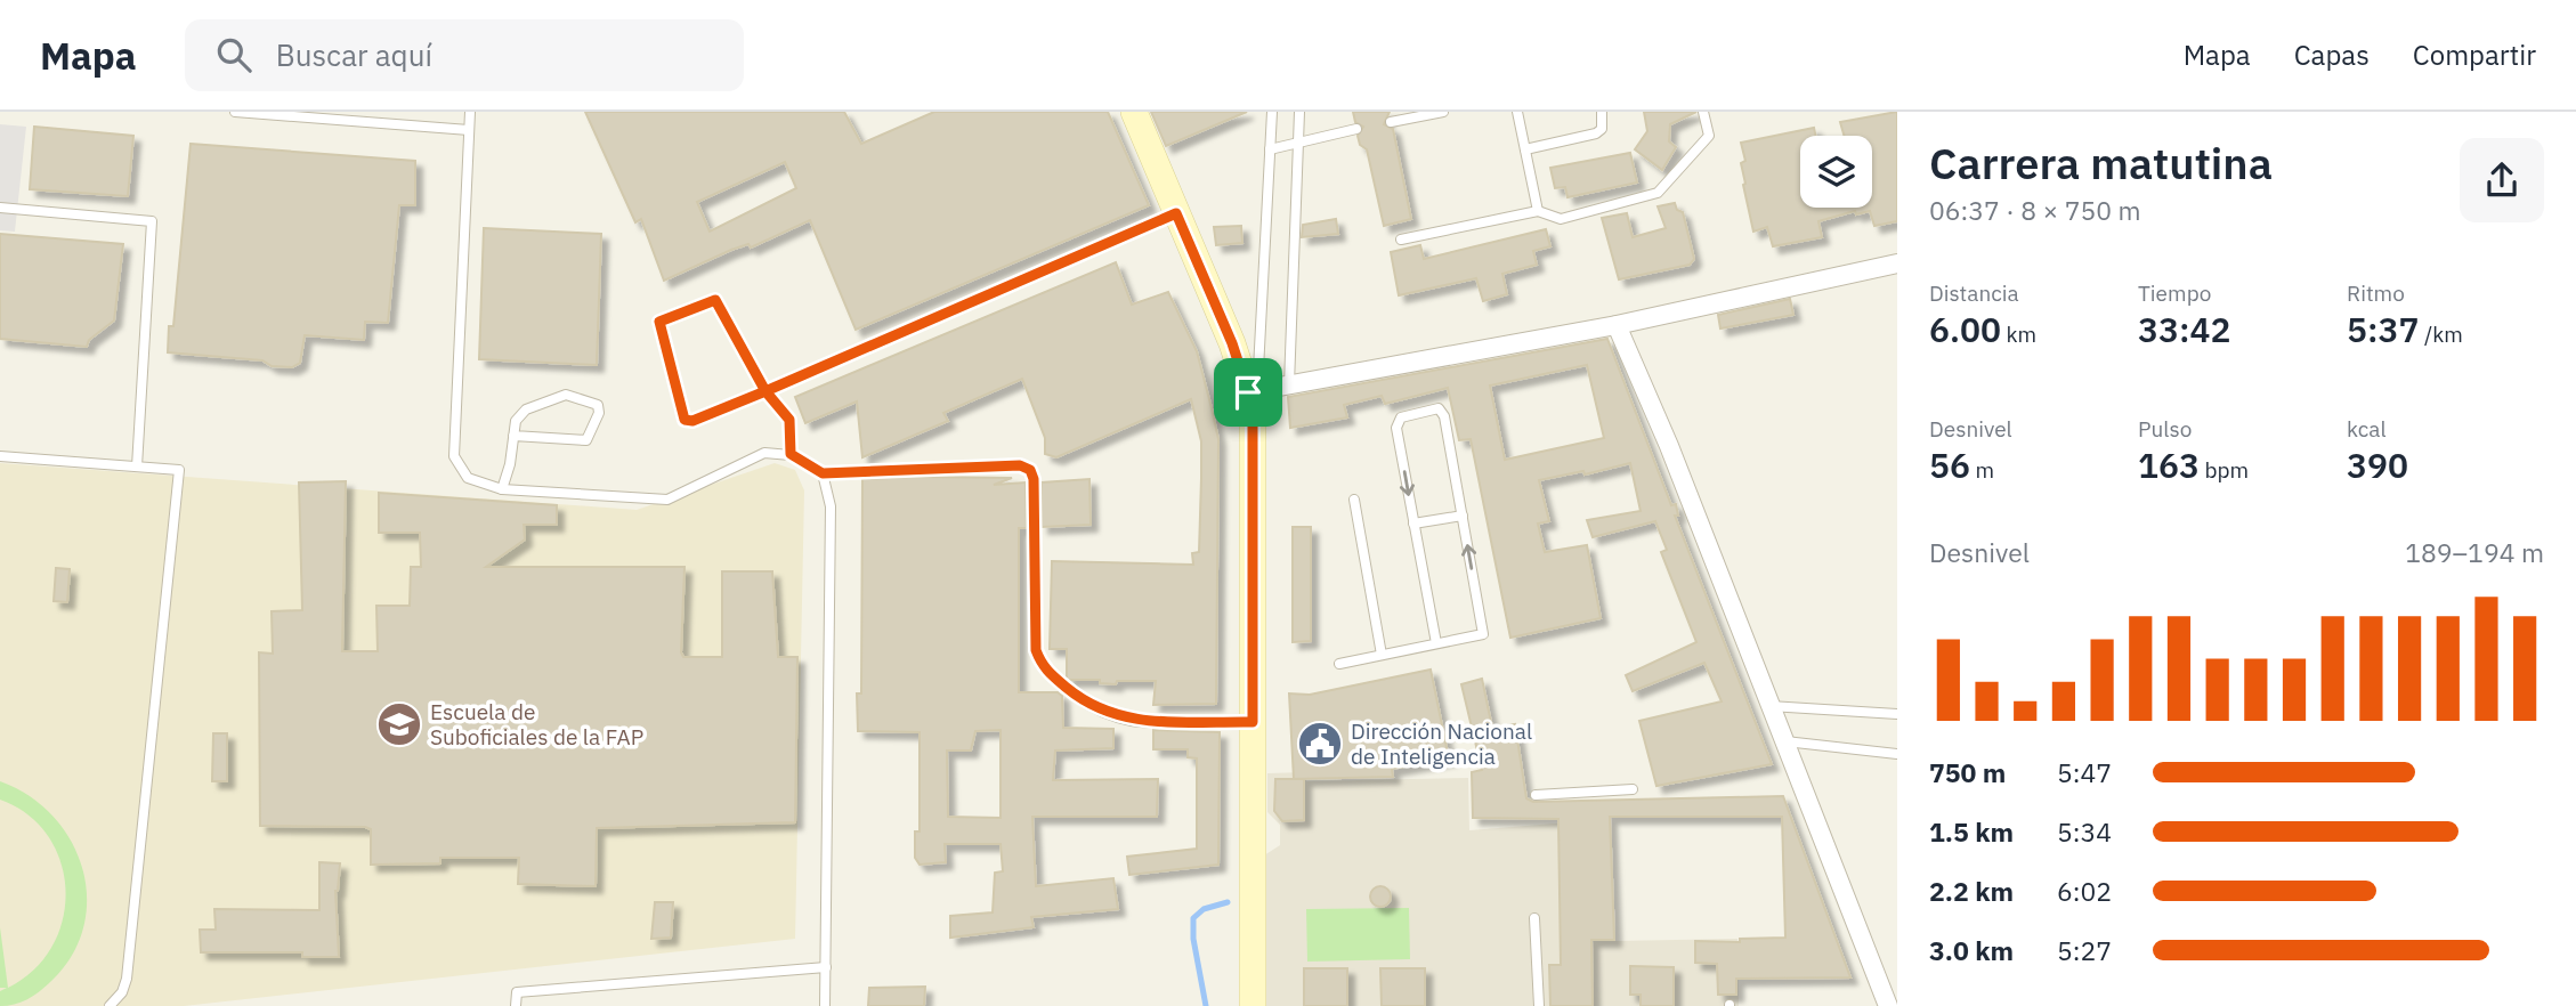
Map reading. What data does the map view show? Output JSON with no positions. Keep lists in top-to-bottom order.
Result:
{
  "places": {
    "school or university": ["Escuela de Suboficiales de la FAP"],
    "public building": ["Dirección Nacional de Inteligencia"]
  },
  "page": {
    "header": "Mapa",
    "search": "Buscar aquí",
    "nav": ["Mapa", "Capas", "Compartir"],
    "heading": ["Carrera matutina", "06:37 · 8 × 750 m"],
    "stats": [
      ["Distancia", "6.00 km"],
      ["Tiempo", "33:42"],
      ["Ritmo", "5:37 /km"],
      ["Desnivel", "56 m"],
      ["Pulso", "163 bpm"],
      ["kcal", "390"]
    ],
    "chart": ["Desnivel", "189–194 m"],
    "list": [
      {
        "name": "750 m",
        "note": "5:47"
      },
      {
        "name": "1.5 km",
        "note": "5:34"
      },
      {
        "name": "2.2 km",
        "note": "6:02"
      },
      {
        "name": "3.0 km",
        "note": "5:27"
      }
    ]
  }
}
